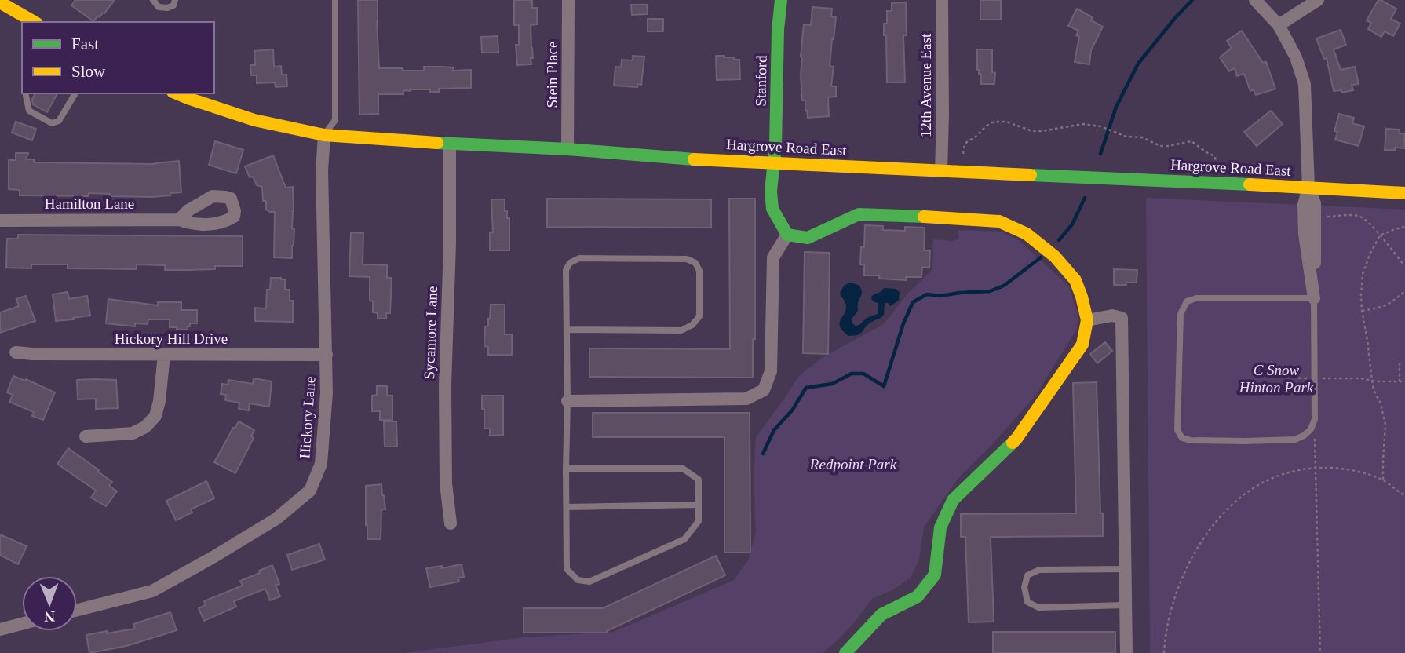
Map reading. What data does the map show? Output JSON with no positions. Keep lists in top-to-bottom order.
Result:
{
  "streets": {
    "main road": ["Stanford", "Hargrove Road East"],
    "street": [
      "Stein Place",
      "12th Avenue East",
      "Hamilton Lane",
      "Sycamore Lane",
      "Hickory Hill Drive",
      "Hickory Lane"
    ]
  },
  "crossings": [
    ["Stein Place", "Hargrove Road East"],
    ["Stanford", "Hargrove Road East"],
    ["12th Avenue East", "Hargrove Road East"],
    ["Hargrove Road East", "Sycamore Lane"],
    ["Hargrove Road East", "Hickory Lane"],
    ["Hickory Hill Drive", "Hickory Lane"]
  ],
  "parks": ["C Snow Hinton Park", "Redpoint Park"],
  "legend": ["Fast", "Slow"],
  "north": "bottom"
}
